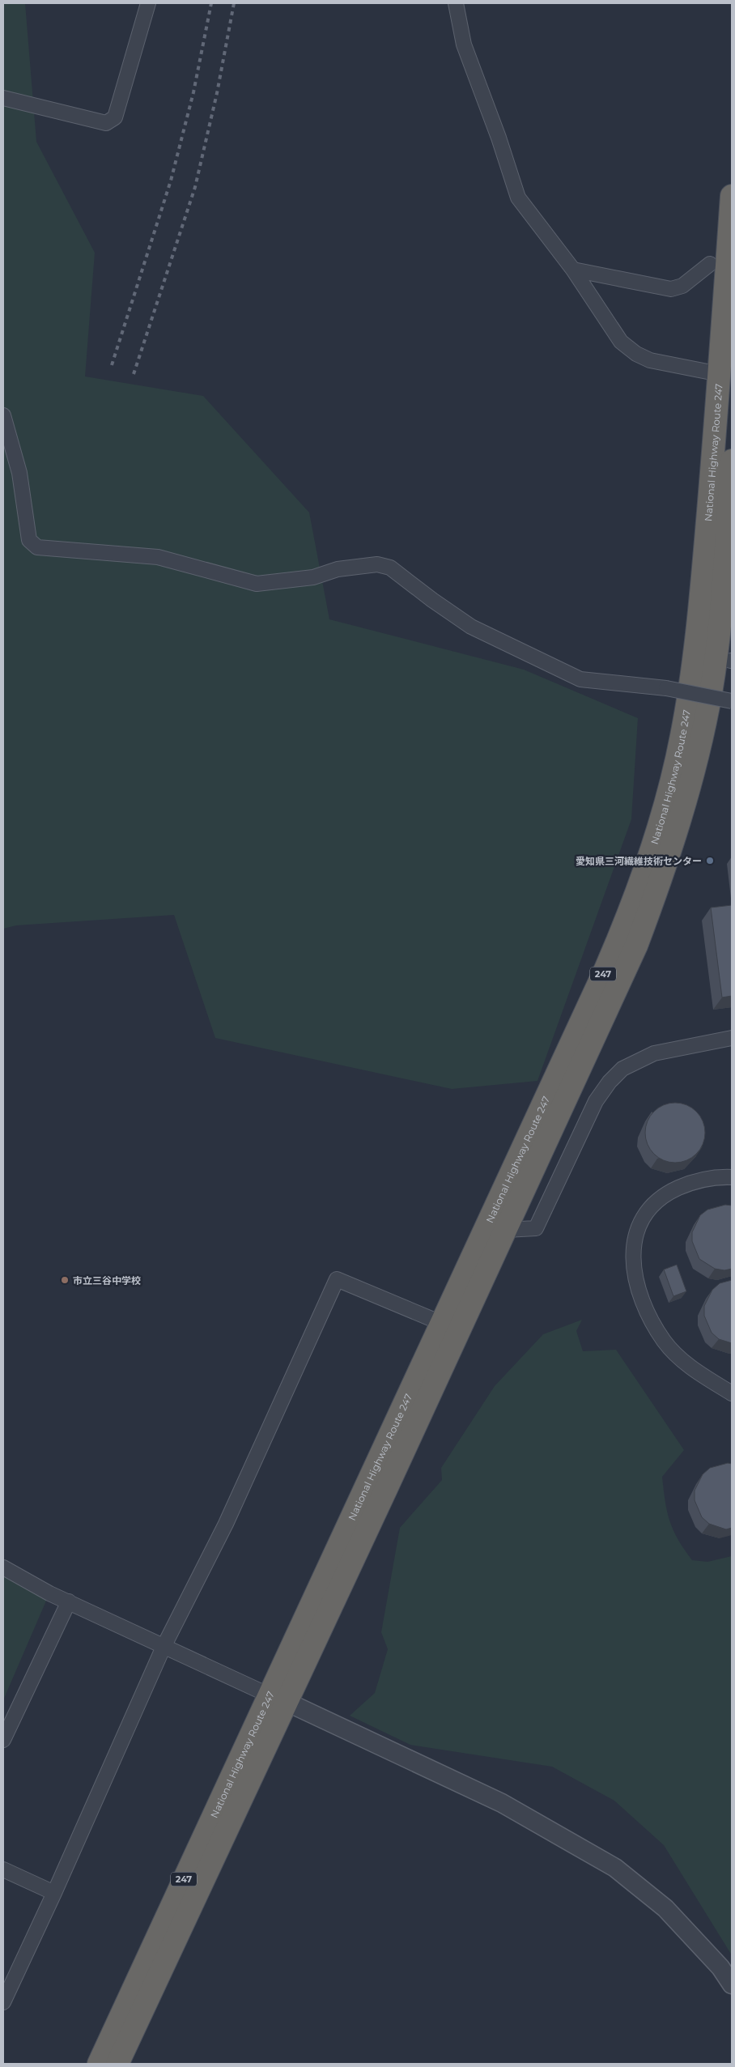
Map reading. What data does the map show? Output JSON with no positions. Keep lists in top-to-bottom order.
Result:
{
  "streets": {
    "highway": ["National Highway Route 247", "247"]
  },
  "places": ["愛知県三河繊維技術センター", "市立三谷中学校"]
}
